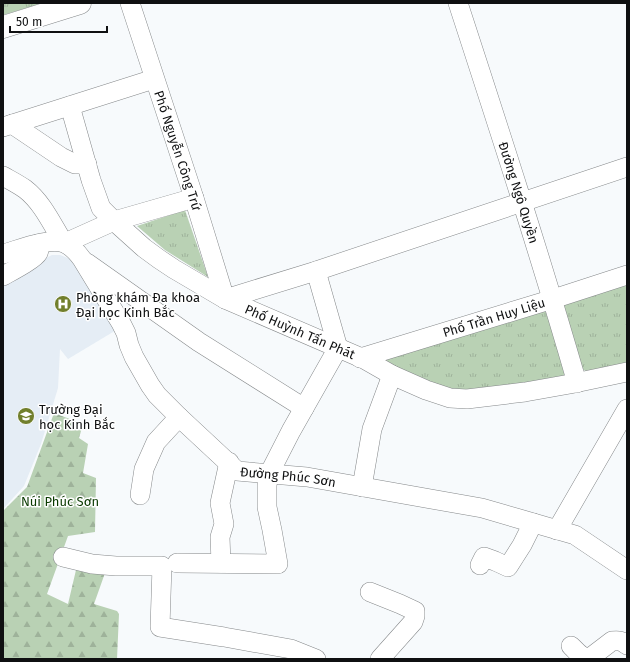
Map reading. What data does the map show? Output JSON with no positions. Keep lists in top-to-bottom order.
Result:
{
  "streets": {
    "street": [
      "Phố Nguyễn Công Trứ",
      "Đường Ngô Quyền",
      "Phố Trần Huy Liệu",
      "Phố Huỳnh Tấn Phát",
      "Đường Phúc Sơn"
    ]
  },
  "crossings": [
    ["Phố Nguyễn Công Trứ", "Phố Huỳnh Tấn Phát"],
    ["Đường Ngô Quyền", "Phố Trần Huy Liệu"],
    ["Đường Ngô Quyền", "Phố Huỳnh Tấn Phát"],
    ["Phố Trần Huy Liệu", "Phố Huỳnh Tấn Phát"]
  ],
  "parks": ["Núi Phúc Sơn"],
  "places": {
    "hospital": ["Phòng khám Đa khoa Đại học Kinh Bắc"],
    "school or university": ["Trường Đại học Kinh Bắc"]
  },
  "scale_bar": "50 m"
}
